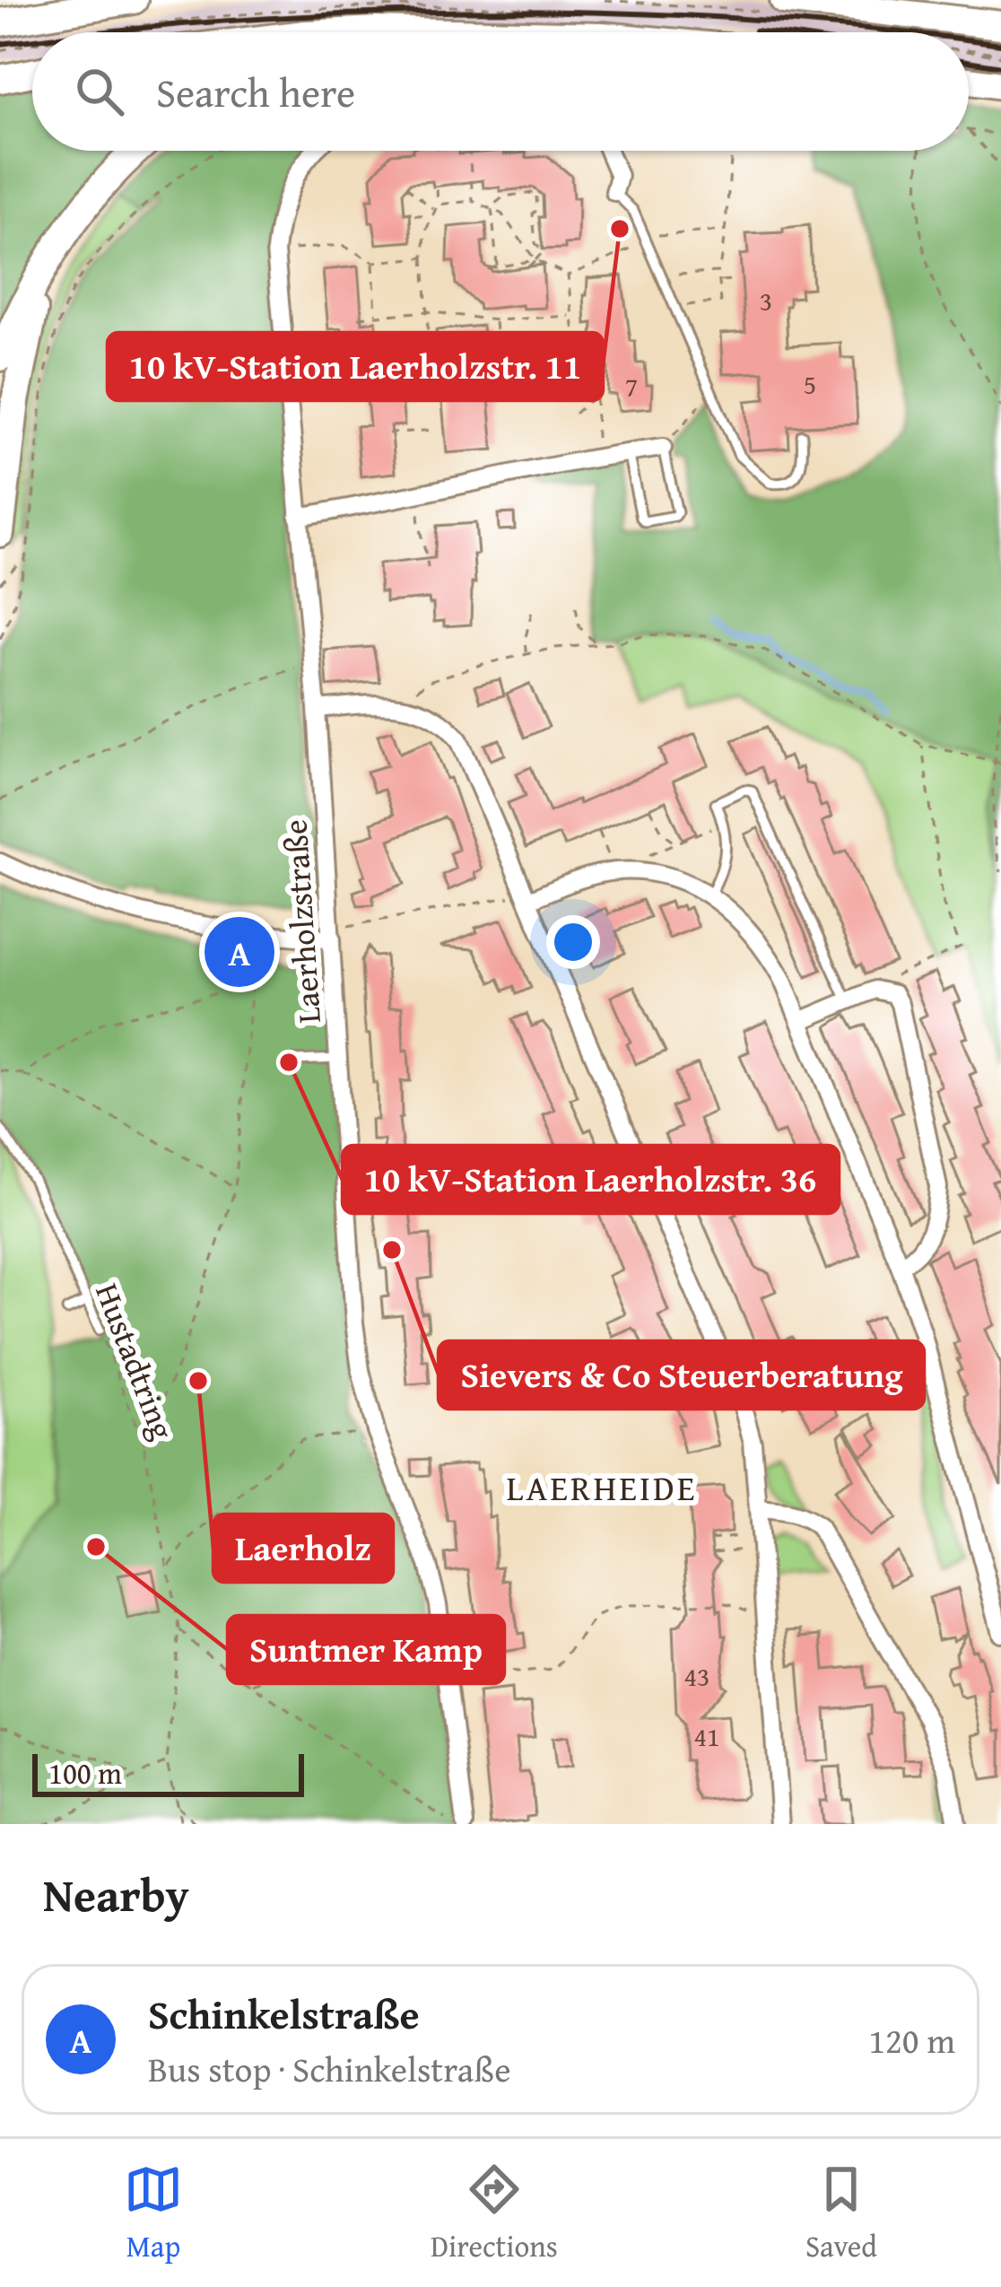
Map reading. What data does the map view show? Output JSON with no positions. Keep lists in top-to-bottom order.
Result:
{
  "streets": {
    "street": ["Laerholzstraße"],
    "lane": ["Hustadtring"]
  },
  "districts": ["LAERHEIDE"],
  "places": [
    "10 kV-Station Laerholzstr. 11",
    "10 kV-Station Laerholzstr. 36",
    "Sievers & Co Steuerberatung",
    "Laerholz",
    "Suntmer Kamp"
  ],
  "house_numbers": [
    "3",
    "5",
    "7",
    "43",
    "41"
  ],
  "scale_bar": "100 m",
  "page": {
    "search": "Search here",
    "pins": "A",
    "scale": "100 m",
    "heading": "Nearby",
    "list": [
      {
        "mark": "A",
        "name": "Schinkelstraße",
        "note": "Bus stop · Schinkelstraße",
        "value": "120 m"
      }
    ],
    "nav": ["Map", "Directions", "Saved"]
  }
}
